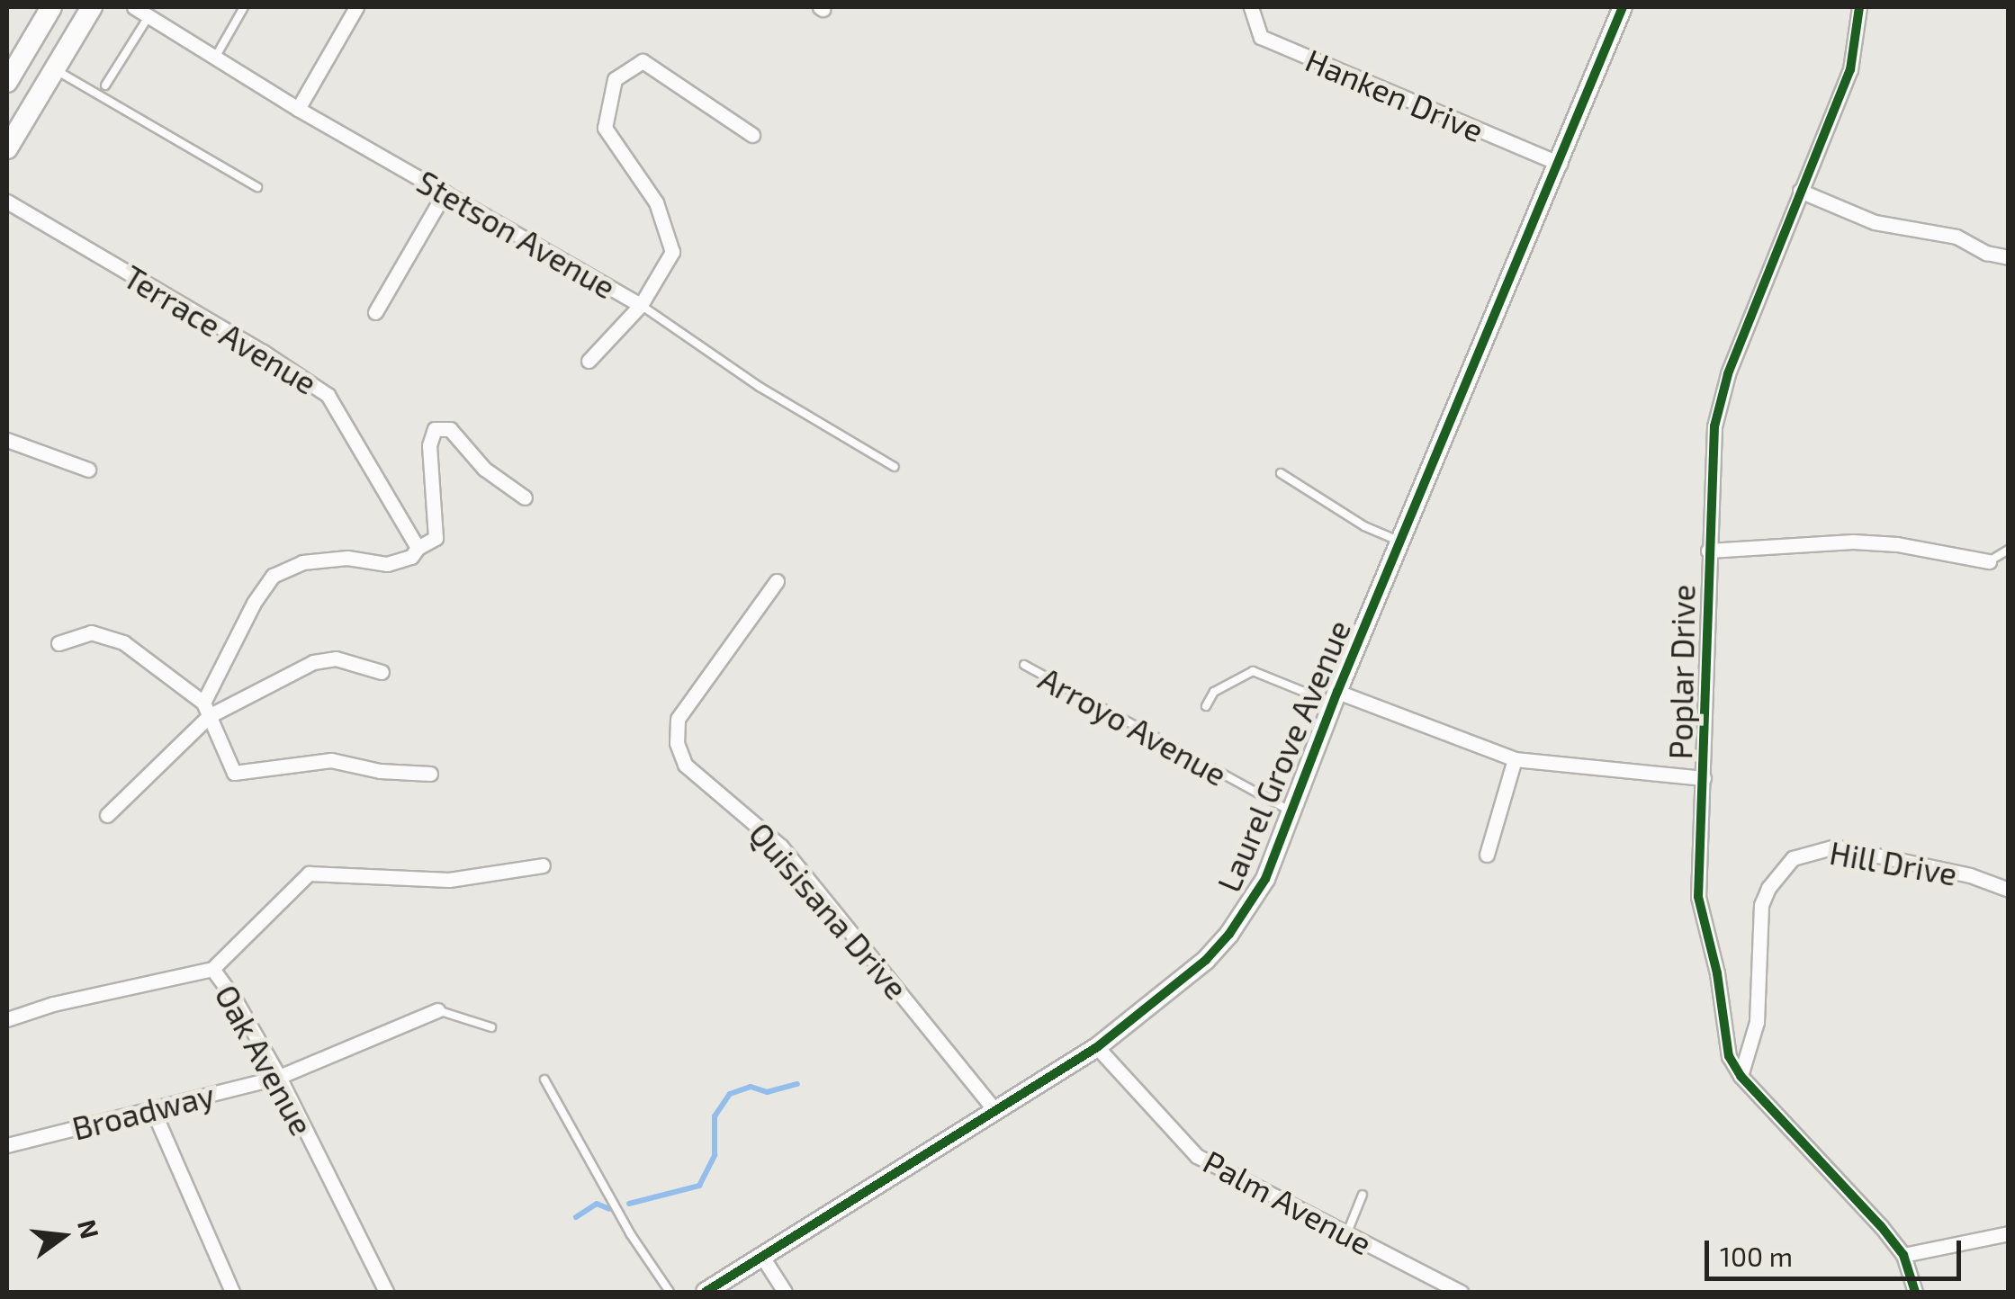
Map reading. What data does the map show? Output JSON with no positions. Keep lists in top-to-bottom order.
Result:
{
  "streets": {
    "street": [
      "Hanken Drive",
      "Stetson Avenue",
      "Terrace Avenue",
      "Poplar Drive",
      "Laurel Grove Avenue",
      "Hill Drive",
      "Quisisana Drive",
      "Oak Avenue",
      "Broadway",
      "Palm Avenue"
    ],
    "lane": ["Arroyo Avenue"]
  },
  "crossings": [
    ["Hanken Drive", "Laurel Grove Avenue"],
    ["Poplar Drive", "Hill Drive"],
    ["Arroyo Avenue", "Laurel Grove Avenue"],
    ["Laurel Grove Avenue", "Quisisana Drive"],
    ["Laurel Grove Avenue", "Palm Avenue"],
    ["Oak Avenue", "Broadway"]
  ],
  "scale_bar": "100 m",
  "north": "right"
}
